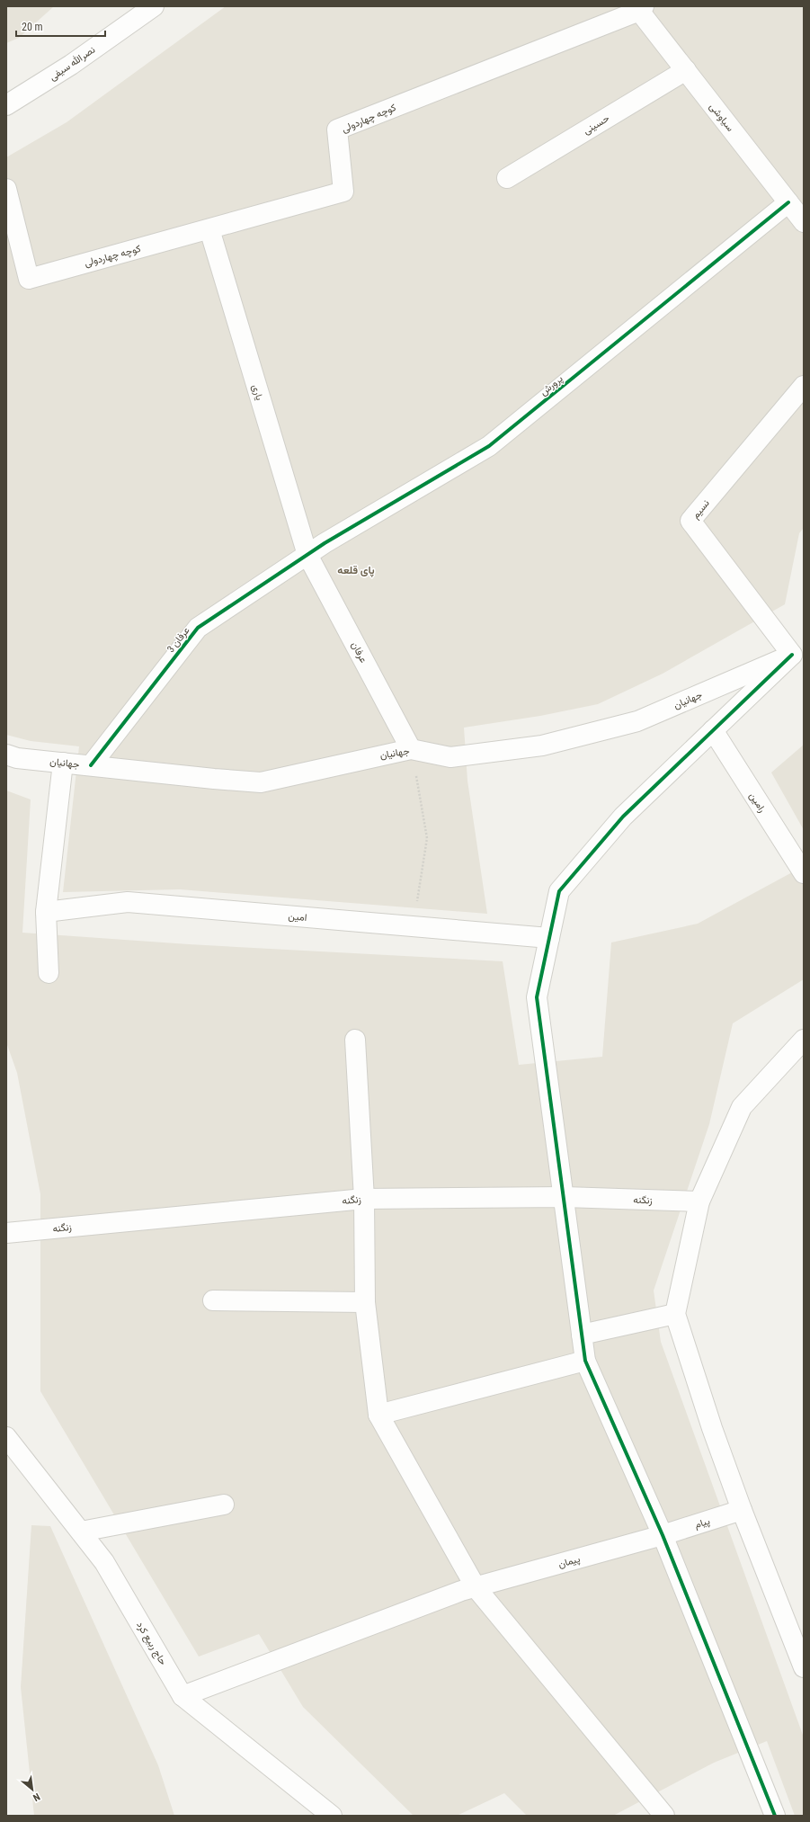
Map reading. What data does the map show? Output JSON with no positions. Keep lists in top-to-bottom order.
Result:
{
  "streets": {
    "street": [
      "نصرالله سیفی",
      "سیاوشی",
      "کوچه چهاردولی",
      "حسینی",
      "پرورش",
      "یاری",
      "نسیم",
      "عرفان 3",
      "عرفان",
      "جهانیان",
      "رامین",
      "امین",
      "زنگنه",
      "پیام",
      "پیمان",
      "حاج ربیع کرد"
    ]
  },
  "crossings": [
    ["سیاوشی", "کوچه چهاردولی"],
    ["سیاوشی", "حسینی"],
    ["سیاوشی", "پرورش"],
    ["کوچه چهاردولی", "یاری"],
    ["پرورش", "یاری"],
    ["پرورش", "عرفان 3"],
    ["پرورش", "عرفان"],
    ["یاری", "عرفان 3"],
    ["یاری", "عرفان"],
    ["نسیم", "جهانیان"],
    ["عرفان 3", "عرفان"],
    ["عرفان 3", "جهانیان"],
    ["عرفان", "جهانیان"],
    ["پیام", "پیمان"],
    ["پیمان", "حاج ربیع کرد"]
  ],
  "districts": ["پای قلعه"],
  "scale_bar": "20 m",
  "north": "bottom right"
}
